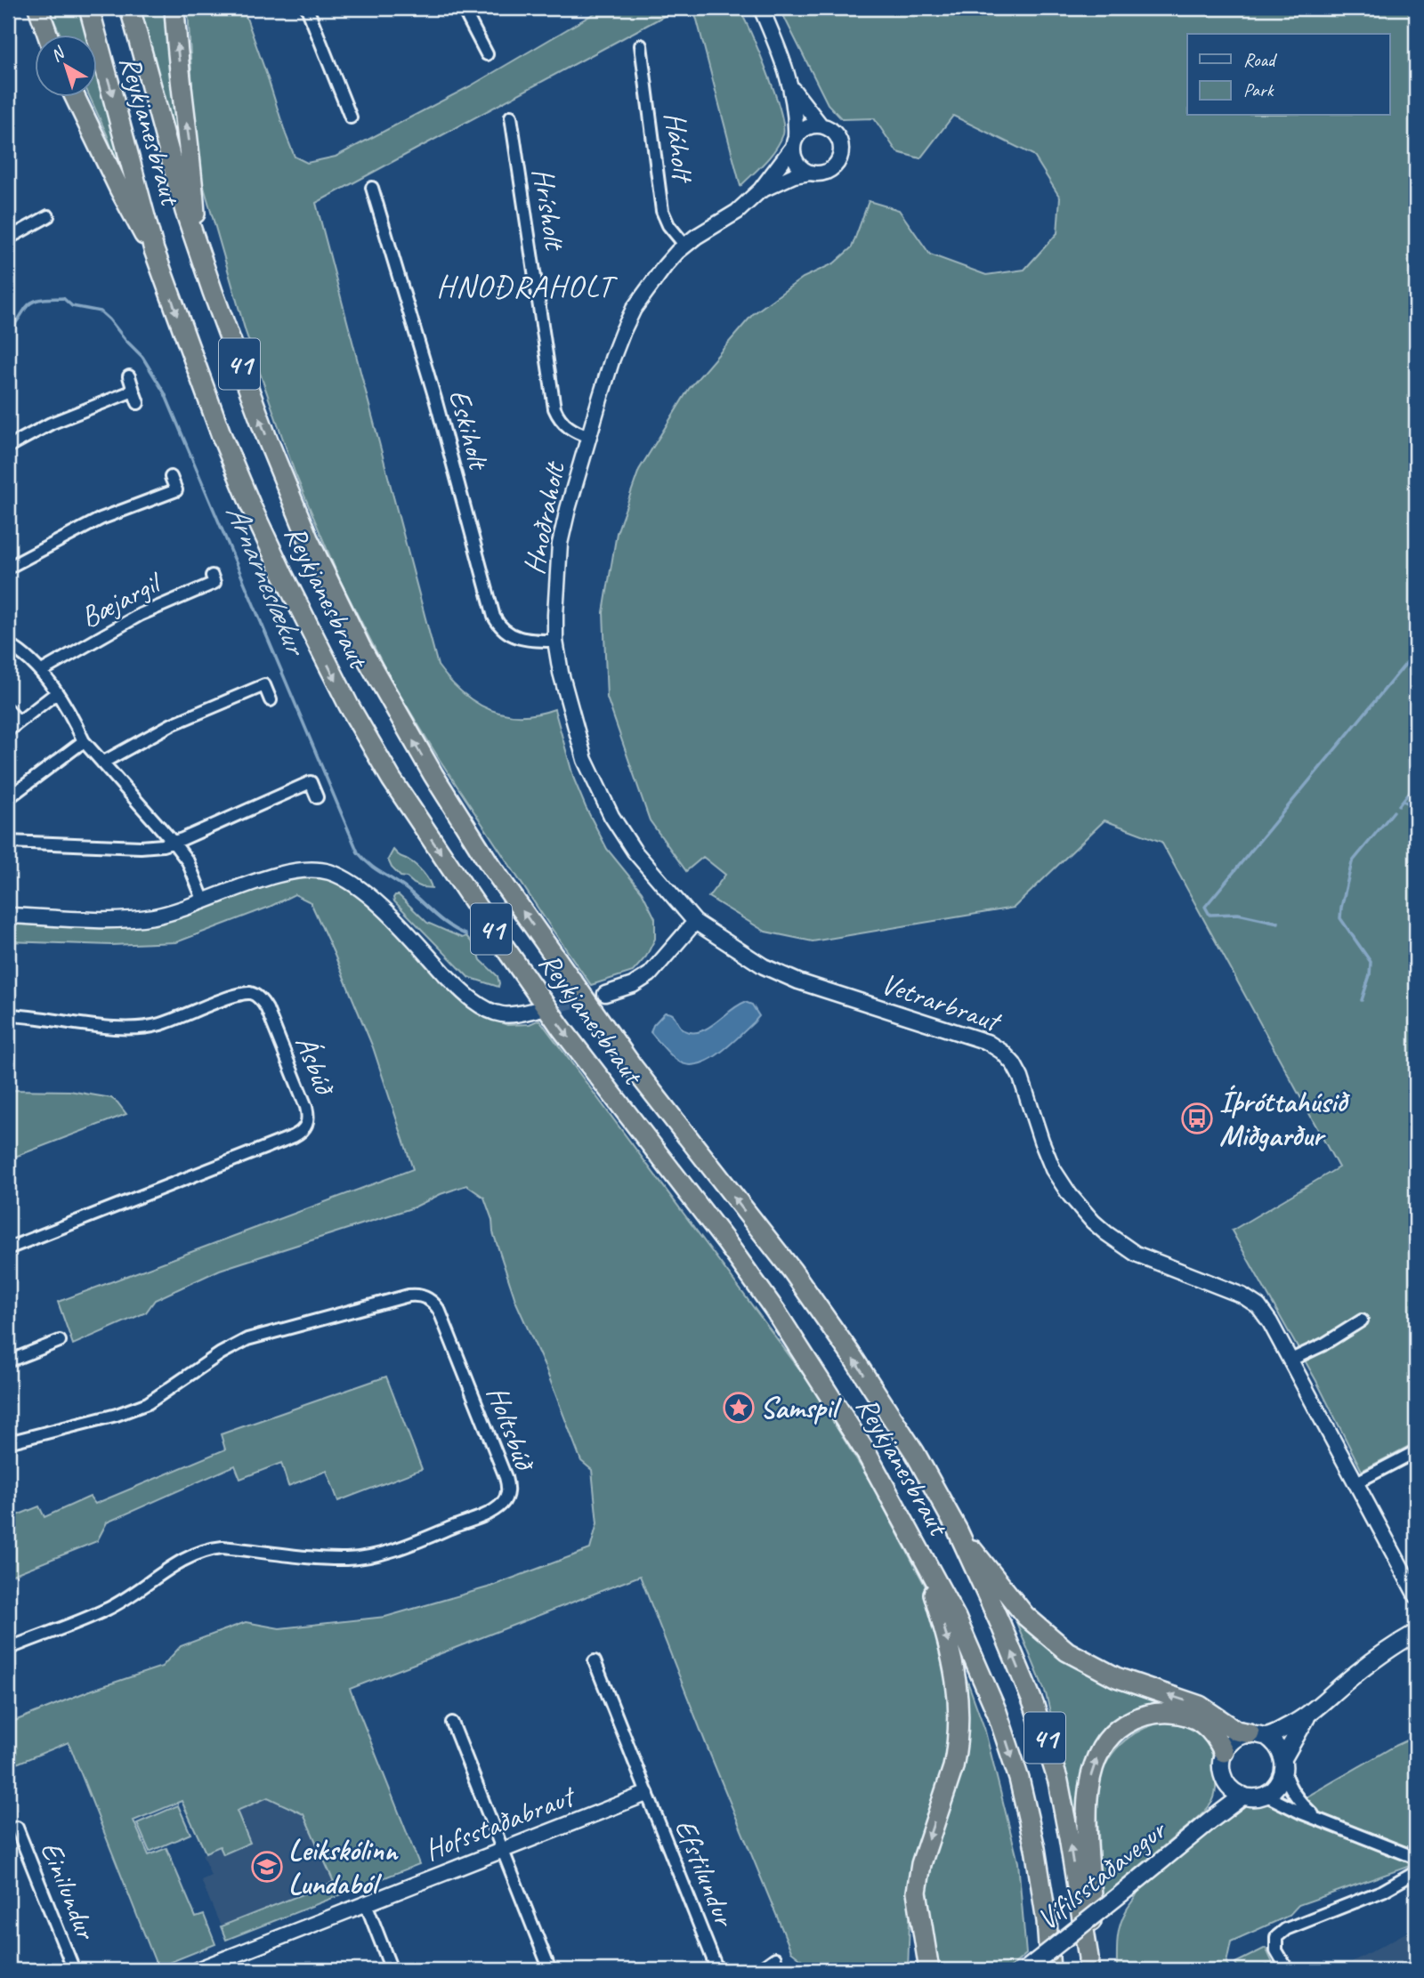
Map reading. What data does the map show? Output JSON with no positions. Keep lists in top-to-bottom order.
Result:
{
  "streets": {
    "highway": ["Reykjanesbraut", "41"],
    "main road": ["Vífilsstaðavegur"],
    "street": [
      "Háholt",
      "Hrísholt",
      "Eskiholt",
      "Hnoðraholt",
      "Bæjargil",
      "Vetrarbraut",
      "Ásbúð",
      "Holtsbúð",
      "Hofsstaðabraut",
      "Efstilundur",
      "Einilundur"
    ]
  },
  "crossings": [
    ["Háholt", "Hnoðraholt"],
    ["Hrísholt", "Hnoðraholt"],
    ["Eskiholt", "Hnoðraholt"],
    ["Hnoðraholt", "Vetrarbraut"],
    ["Hofsstaðabraut", "Efstilundur"]
  ],
  "districts": ["HNOÐRAHOLT"],
  "water": ["Arnarneslækur"],
  "places": {
    "bus stop": ["Íþróttahúsið Miðgarður"],
    "place": ["Samspil"],
    "school or university": ["Leikskólinn Lundaból"]
  },
  "legend": ["Road", "Park"],
  "north": "top left"
}
